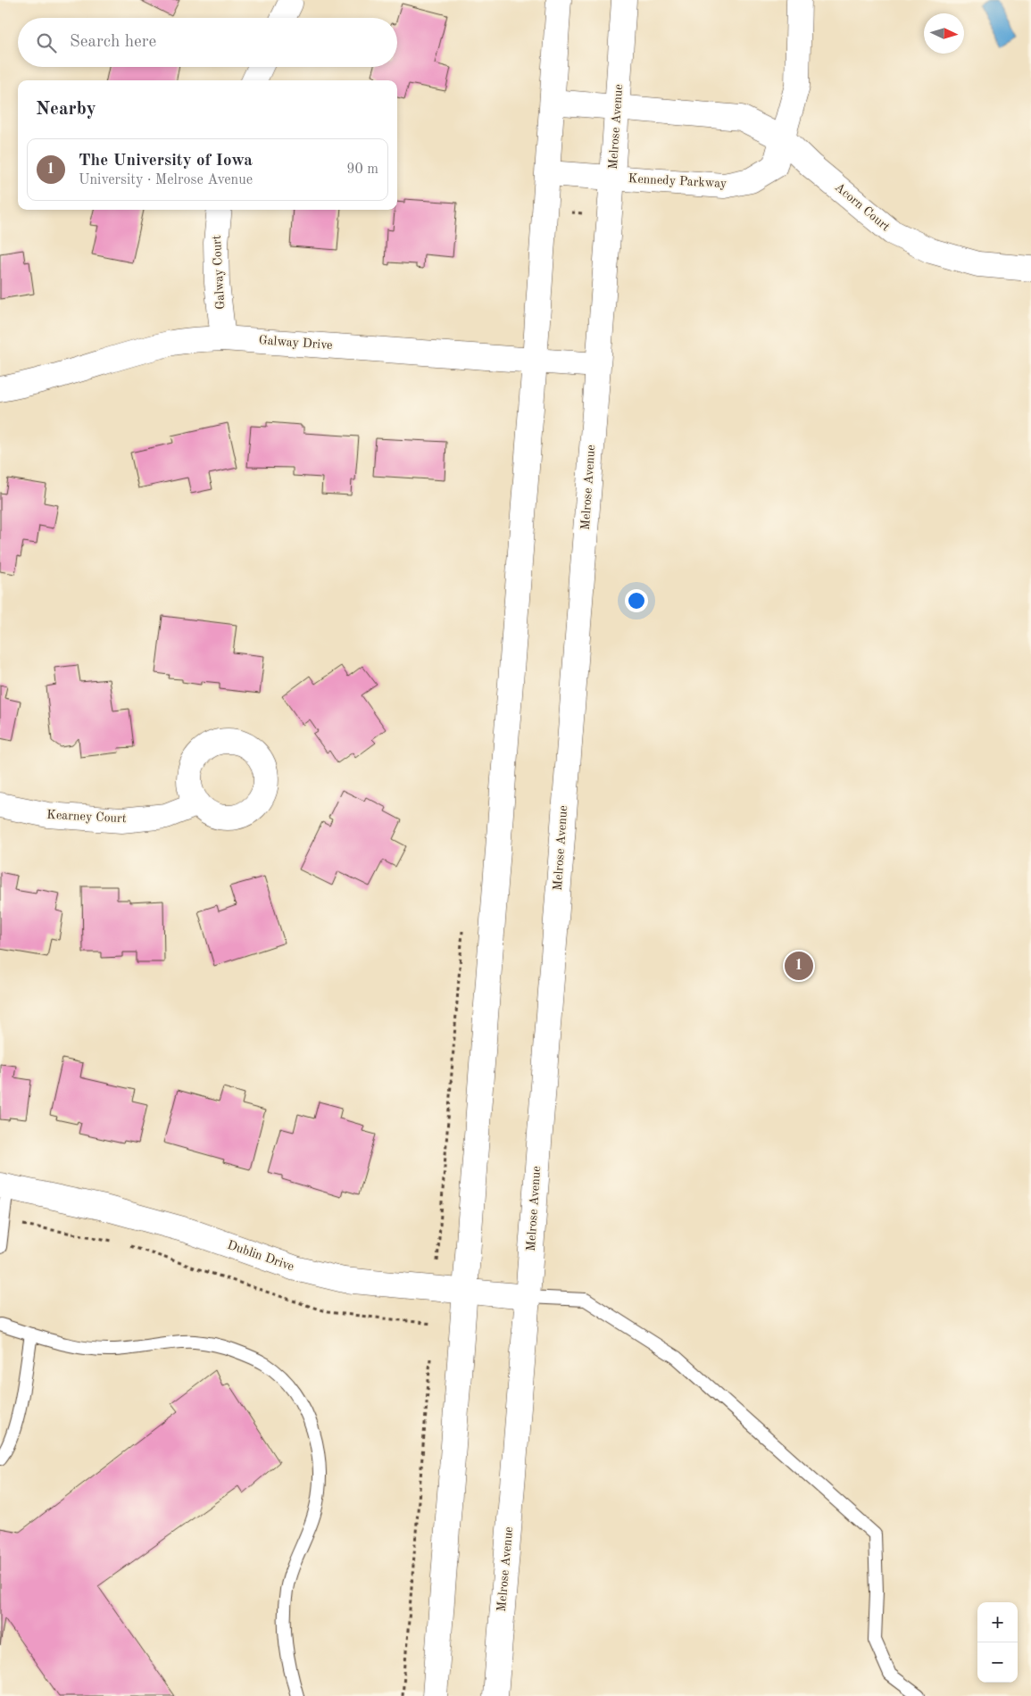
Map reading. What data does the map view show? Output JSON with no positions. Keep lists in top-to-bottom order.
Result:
{
  "streets": {
    "main road": [
      "Melrose Avenue",
      "Kennedy Parkway",
      "Acorn Court",
      "Galway Court",
      "Galway Drive",
      "Kearney Court",
      "Dublin Drive"
    ]
  },
  "crossings": [
    ["Melrose Avenue", "Kennedy Parkway"],
    ["Melrose Avenue", "Galway Drive"],
    ["Melrose Avenue", "Dublin Drive"],
    ["Kennedy Parkway", "Acorn Court"],
    ["Galway Court", "Galway Drive"]
  ],
  "north": "right",
  "page": {
    "search": "Search here",
    "heading": "Nearby",
    "list": [
      {
        "mark": "1",
        "name": "The University of Iowa",
        "note": "University · Melrose Avenue",
        "value": "90 m"
      }
    ],
    "pins": "1",
    "map_buttons": ["+", "−"]
  }
}
